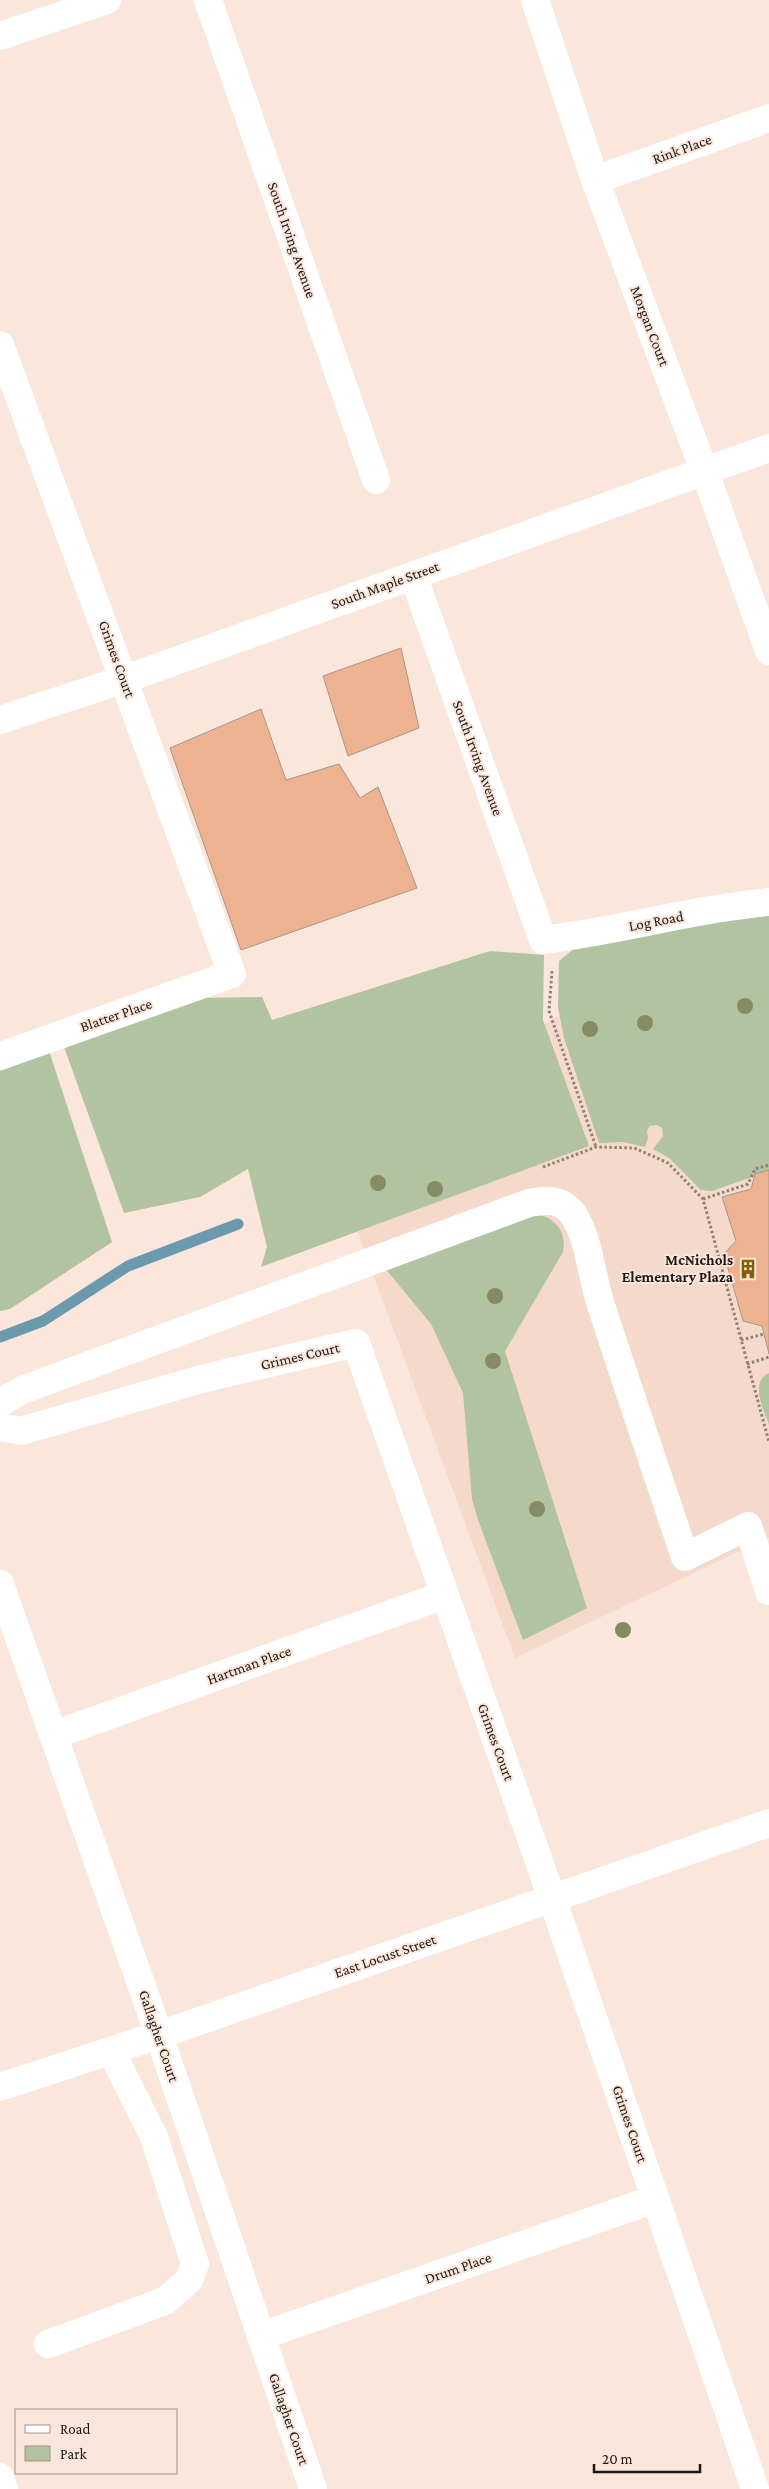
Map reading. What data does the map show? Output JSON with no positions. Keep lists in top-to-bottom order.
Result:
{
  "streets": {
    "street": [
      "Rink Place",
      "South Irving Avenue",
      "Morgan Court",
      "South Maple Street",
      "Grimes Court",
      "Log Road",
      "Blatter Place",
      "Hartman Place",
      "East Locust Street",
      "Gallagher Court",
      "Drum Place"
    ]
  },
  "crossings": [
    ["Rink Place", "Morgan Court"],
    ["South Irving Avenue", "South Maple Street"],
    ["South Irving Avenue", "Log Road"],
    ["Morgan Court", "South Maple Street"],
    ["South Maple Street", "Grimes Court"],
    ["Grimes Court", "Blatter Place"],
    ["Grimes Court", "Hartman Place"],
    ["Grimes Court", "East Locust Street"],
    ["Grimes Court", "Drum Place"],
    ["Hartman Place", "Gallagher Court"],
    ["East Locust Street", "Gallagher Court"],
    ["Gallagher Court", "Drum Place"]
  ],
  "places": {
    "building": ["McNichols Elementary Plaza"]
  },
  "legend": ["Road", "Park"],
  "scale_bar": "20 m"
}
